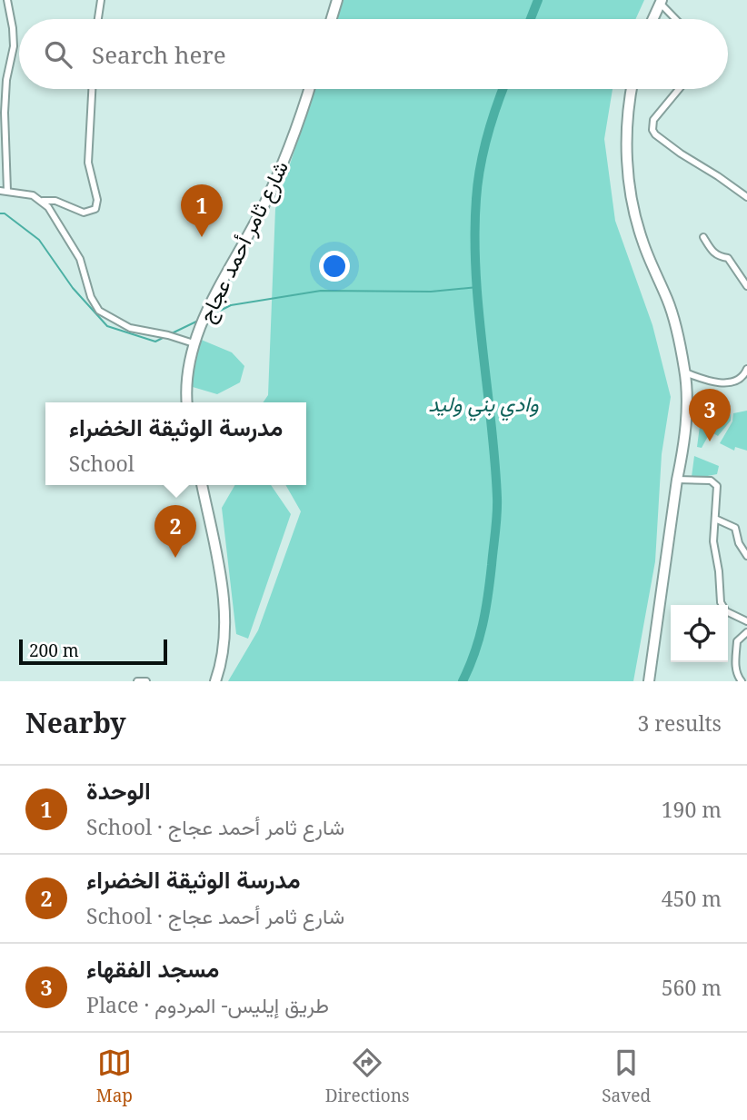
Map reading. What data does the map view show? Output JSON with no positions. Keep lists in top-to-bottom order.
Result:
{
  "streets": {
    "main road": ["شارع ثامر أحمد عجاج"]
  },
  "parks": ["وادي بني وليد"],
  "scale_bar": "200 m",
  "page": {
    "search": "Search here",
    "pins": ["1", "3", "2"],
    "popup": ["مدرسة الوثيقة الخضراء", "School"],
    "scale": "200 m",
    "heading": ["Nearby", "3 results"],
    "list": [
      {
        "mark": "1",
        "name": "الوحدة",
        "note": "School · شارع ثامر أحمد عجاج",
        "value": "190 m"
      },
      {
        "mark": "2",
        "name": "مدرسة الوثيقة الخضراء",
        "note": "School · شارع ثامر أحمد عجاج",
        "value": "450 m"
      },
      {
        "mark": "3",
        "name": "مسجد الفقهاء",
        "note": "Place · طريق إيليس- المردوم",
        "value": "560 m"
      }
    ],
    "nav": ["Map", "Directions", "Saved"]
  }
}
